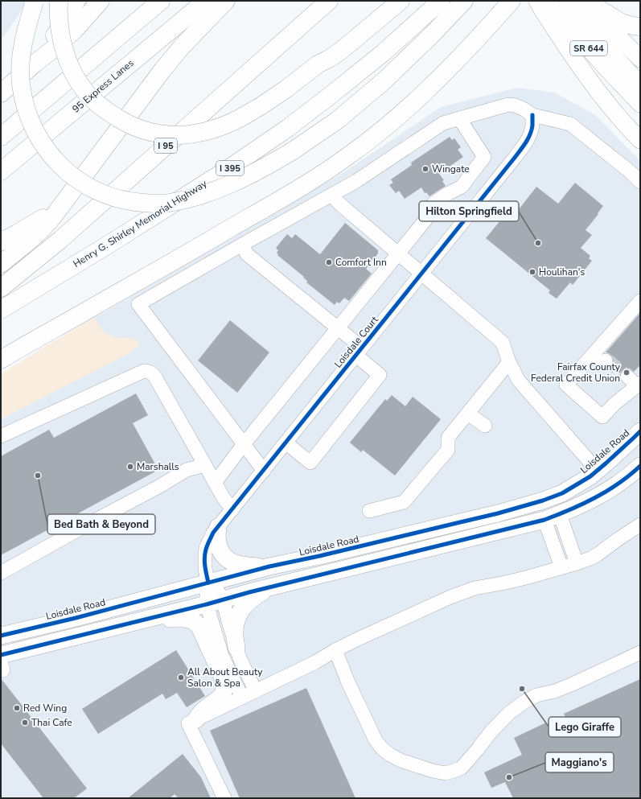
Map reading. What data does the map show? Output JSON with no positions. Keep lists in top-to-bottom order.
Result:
{
  "streets": {
    "highway": [
      "95 Express Lanes",
      "I 95",
      "I 395",
      "Henry G. Shirley Memorial Highway"
    ],
    "main road": ["SR 644", "Loisdale Road"],
    "street": ["Loisdale Court"]
  },
  "crossings": [
    ["Loisdale Court", "Loisdale Road"]
  ],
  "places": [
    "Wingate",
    "Hilton Springfield",
    "Comfort Inn",
    "Houlihan's",
    "Fairfax County Federal Credit Union",
    "Marshalls",
    "Bed Bath & Beyond",
    "All About Beauty Salon & Spa",
    "Lego Giraffe",
    "Red Wing",
    "Thai Cafe",
    "Maggiano's"
  ]
}
